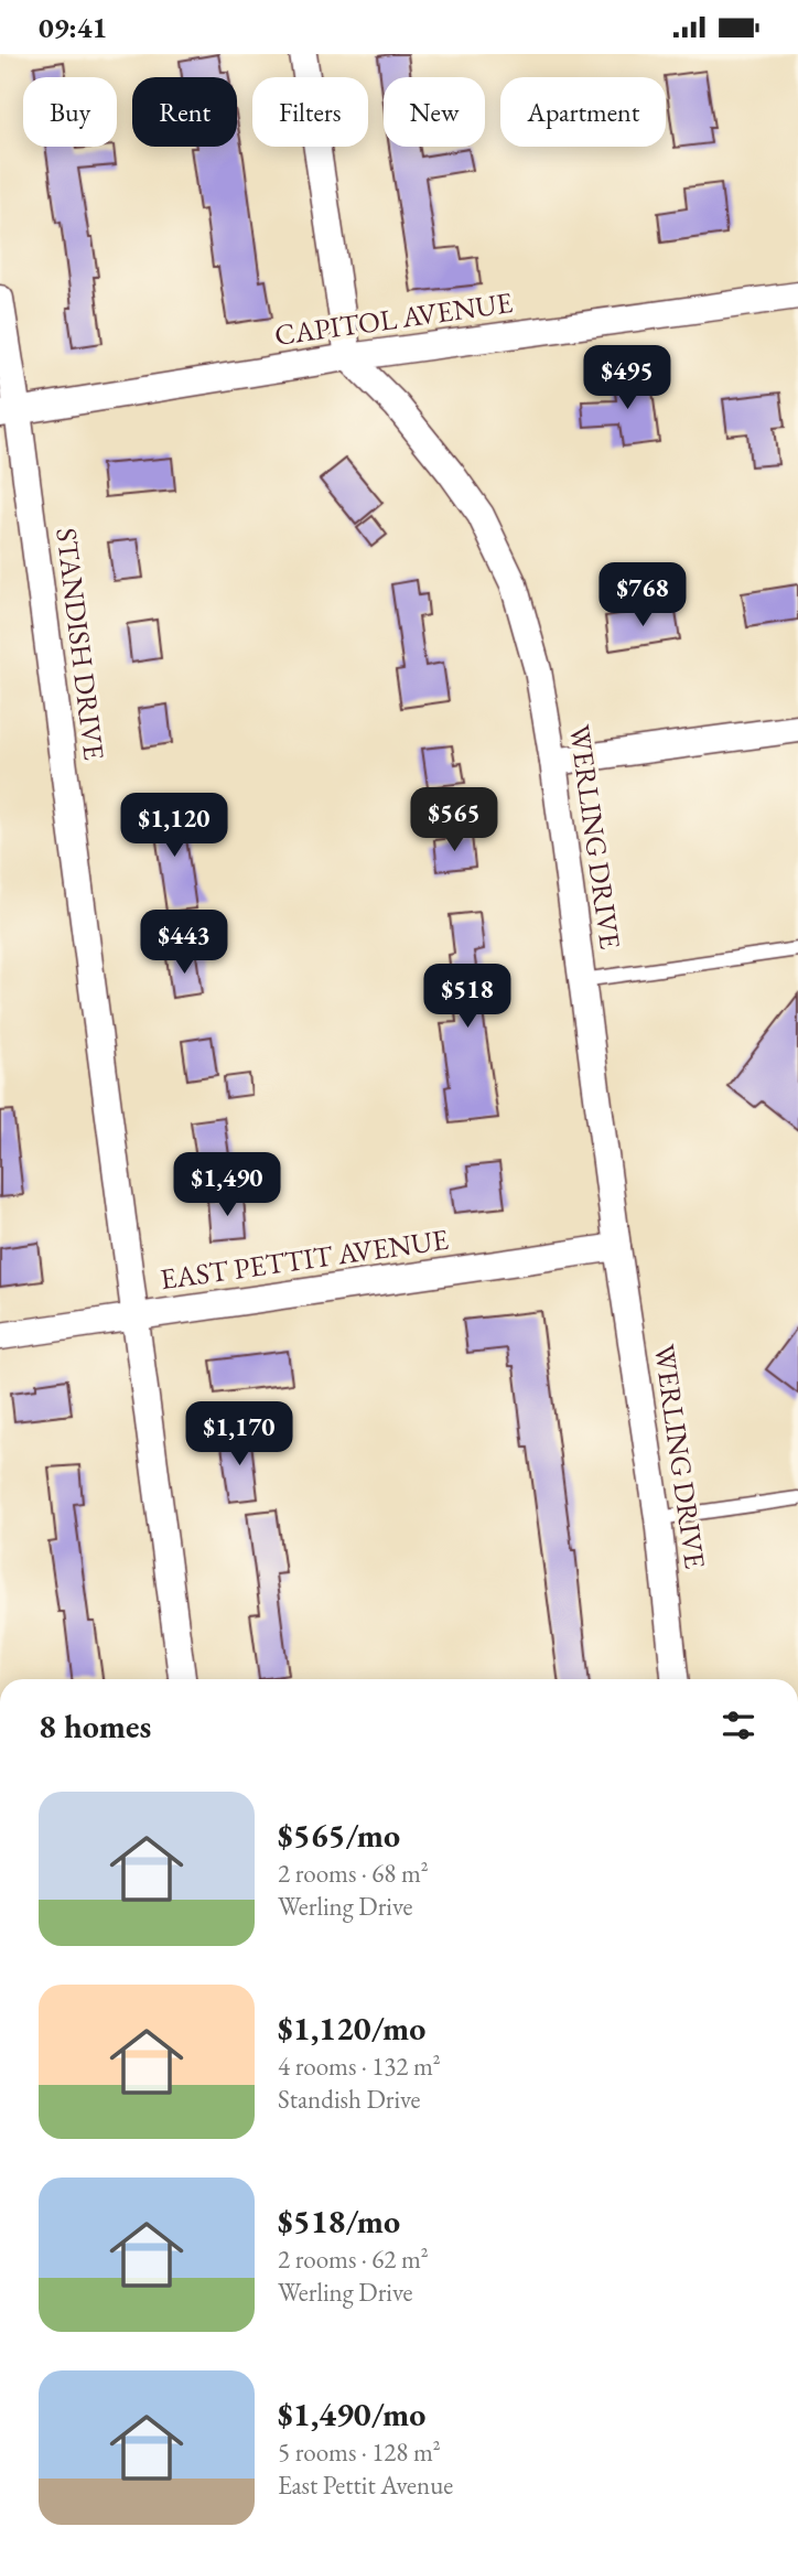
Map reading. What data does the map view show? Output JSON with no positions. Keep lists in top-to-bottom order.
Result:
{
  "streets": {
    "street": [
      "CAPITOL AVENUE",
      "STANDISH DRIVE",
      "WERLING DRIVE",
      "EAST PETTIT AVENUE"
    ]
  },
  "crossings": [
    ["CAPITOL AVENUE", "STANDISH DRIVE"],
    ["CAPITOL AVENUE", "WERLING DRIVE"],
    ["STANDISH DRIVE", "EAST PETTIT AVENUE"],
    ["WERLING DRIVE", "EAST PETTIT AVENUE"]
  ],
  "page": {
    "status": "09:41",
    "chip": [
      "Buy",
      "Rent",
      "Filters",
      "New",
      "Apartment"
    ],
    "price": [
      "$495",
      "$768",
      "$565",
      "$1,120",
      "$443",
      "$518",
      "$1,490",
      "$1,170"
    ],
    "heading": "8 homes",
    "list": [
      {
        "name": "$565/mo",
        "note": "2 rooms · 68 m² · Werling Drive"
      },
      {
        "name": "$1,120/mo",
        "note": "4 rooms · 132 m² · Standish Drive"
      },
      {
        "name": "$518/mo",
        "note": "2 rooms · 62 m² · Werling Drive"
      },
      {
        "name": "$1,490/mo",
        "note": "5 rooms · 128 m² · East Pettit Avenue"
      }
    ]
  }
}
